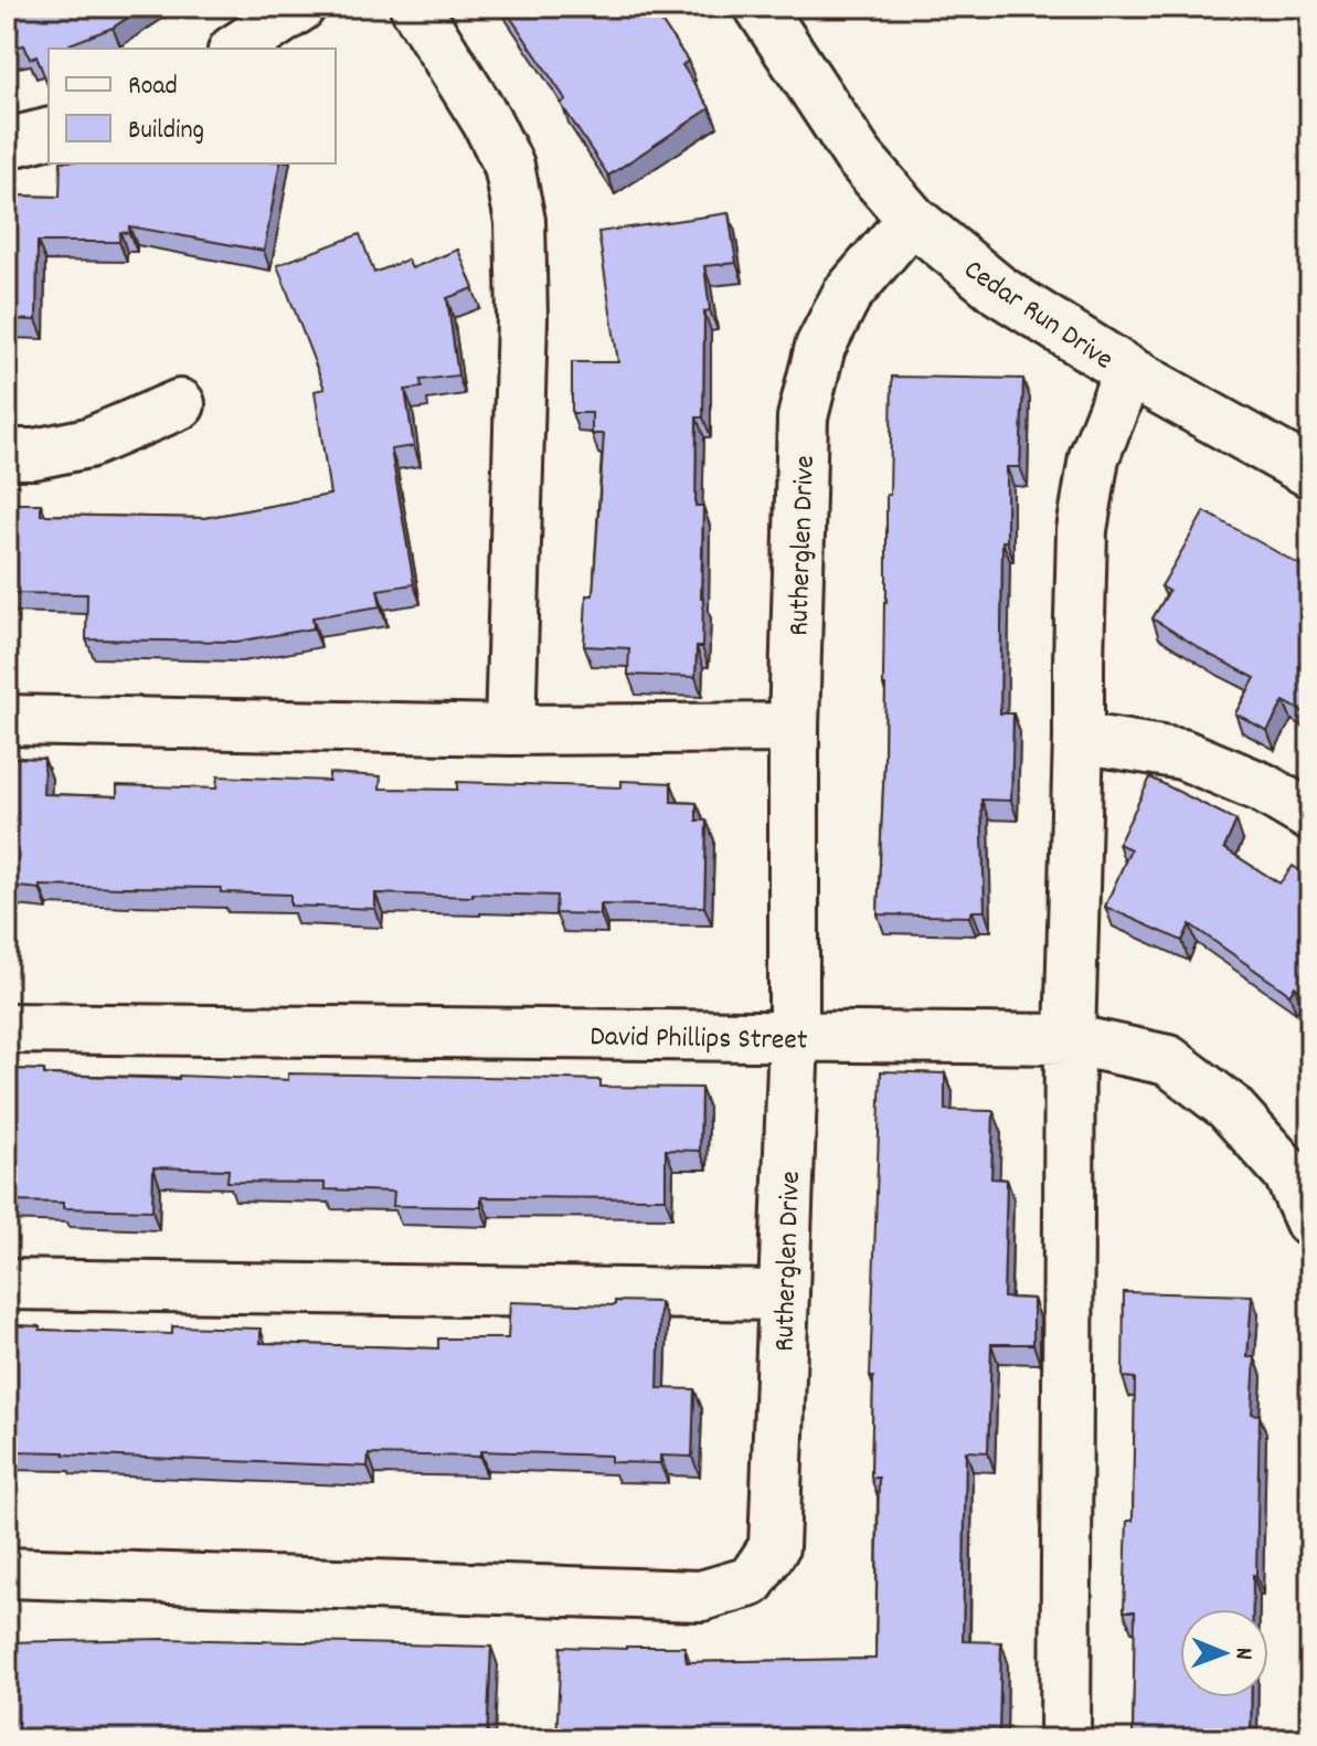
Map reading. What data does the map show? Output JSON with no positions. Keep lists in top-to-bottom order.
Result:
{
  "streets": {
    "street": ["Cedar Run Drive", "Rutherglen Drive", "David Phillips Street"]
  },
  "crossings": [
    ["Cedar Run Drive", "Rutherglen Drive"],
    ["Rutherglen Drive", "David Phillips Street"]
  ],
  "legend": ["Road", "Building"],
  "north": "right"
}
